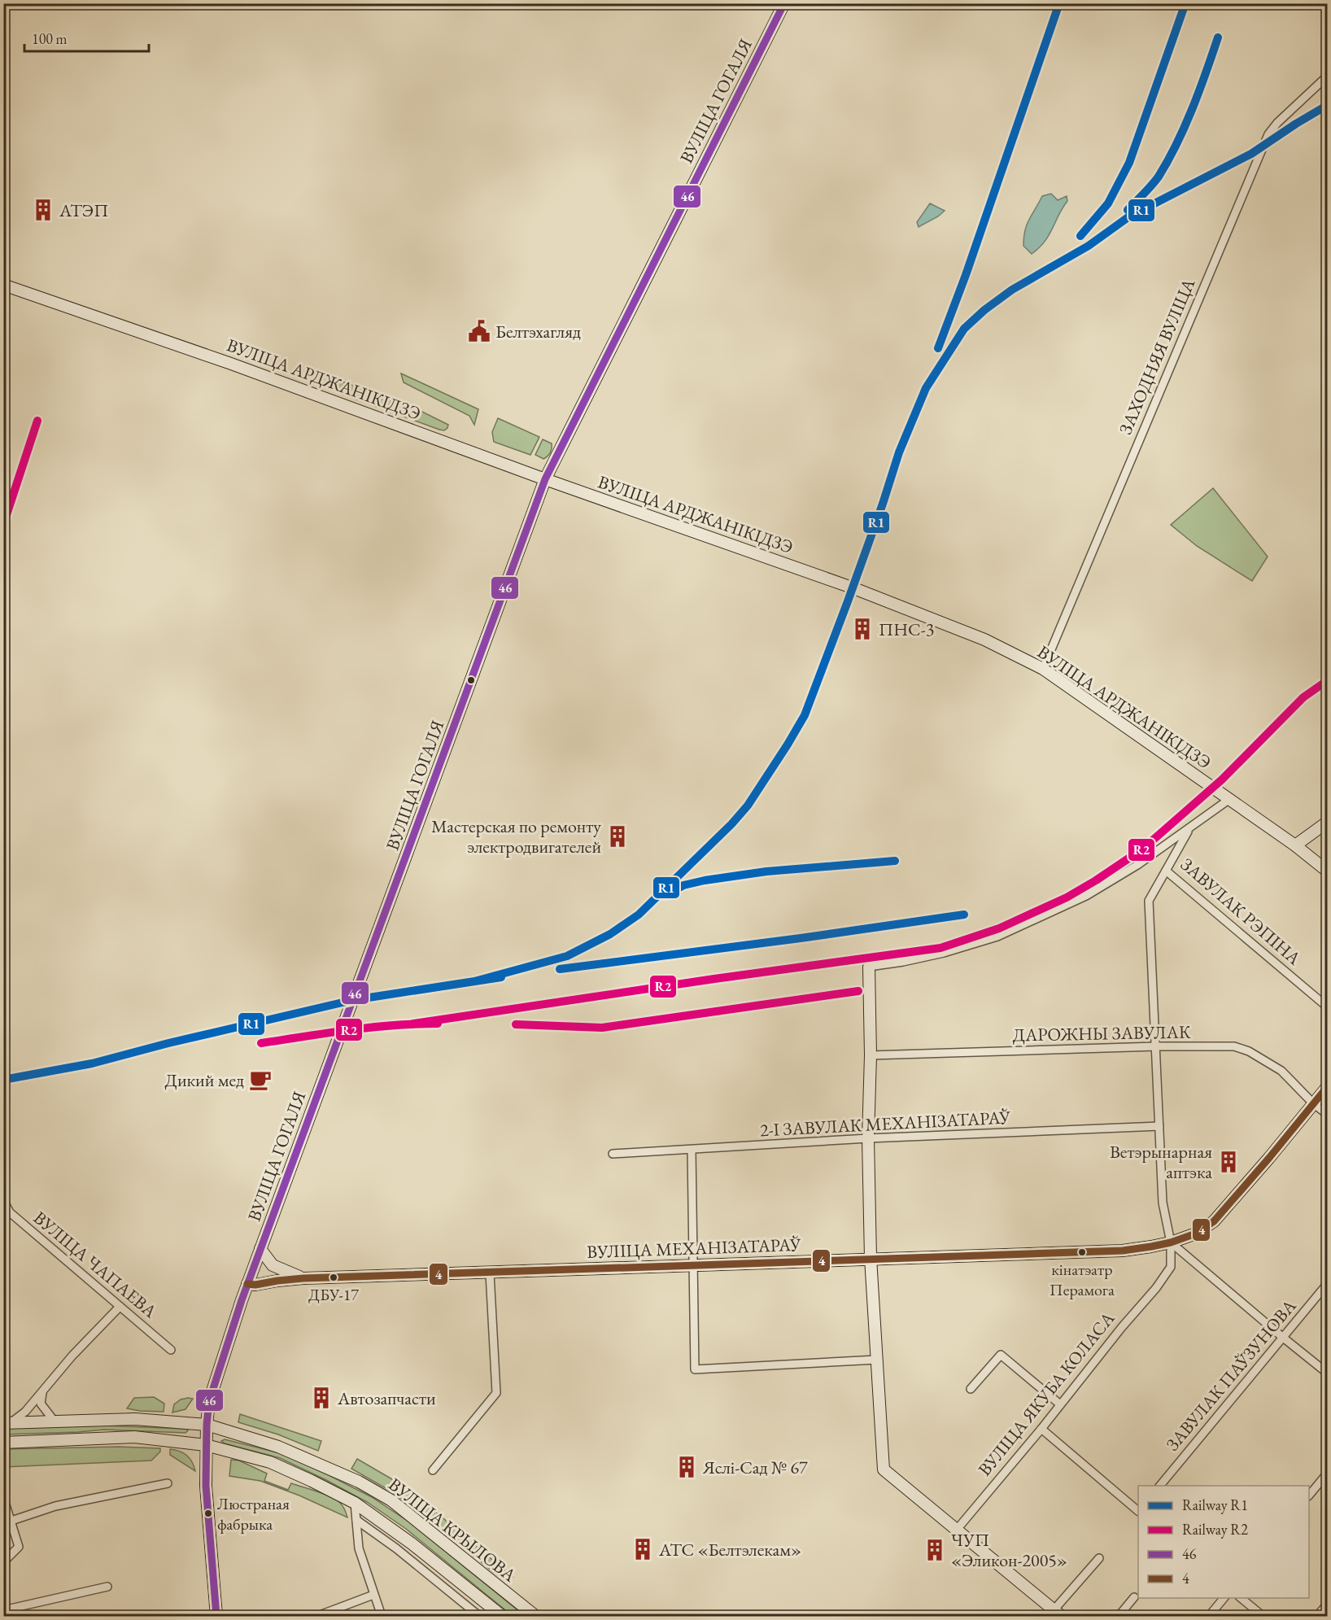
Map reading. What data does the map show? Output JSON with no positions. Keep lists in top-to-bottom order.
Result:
{
  "streets": {
    "main road": [
      "ВУЛІЦА ГОГАЛЯ",
      "ВУЛІЦА АРДЖАНІКІДЗЭ",
      "ВУЛІЦА МЕХАНІЗАТАРАЎ",
      "ВУЛІЦА КРЫЛОВА"
    ],
    "street": [
      "ЗАХОДНЯЯ ВУЛІЦА",
      "ЗАВУЛАК РЭПІНА",
      "ДАРОЖНЫ ЗАВУЛАК",
      "2-І ЗАВУЛАК МЕХАНІЗАТАРАЎ",
      "ВУЛІЦА ЧАПАЕВА",
      "ЗАВУЛАК ПАЎЗУНОВА",
      "ВУЛІЦА ЯКУБА КОЛАСА"
    ]
  },
  "crossings": [
    ["ВУЛІЦА ГОГАЛЯ", "ВУЛІЦА АРДЖАНІКІДЗЭ"],
    ["ВУЛІЦА ГОГАЛЯ", "ВУЛІЦА МЕХАНІЗАТАРАЎ"],
    ["ВУЛІЦА ГОГАЛЯ", "ВУЛІЦА КРЫЛОВА"],
    ["ЗАХОДНЯЯ ВУЛІЦА", "ВУЛІЦА АРДЖАНІКІДЗЭ"],
    ["ЗАВУЛАК РЭПІНА", "ВУЛІЦА ЯКУБА КОЛАСА"],
    ["ДАРОЖНЫ ЗАВУЛАК", "ВУЛІЦА ЯКУБА КОЛАСА"],
    ["2-І ЗАВУЛАК МЕХАНІЗАТАРАЎ", "ВУЛІЦА ЯКУБА КОЛАСА"],
    ["ВУЛІЦА МЕХАНІЗАТАРАЎ", "ВУЛІЦА ЯКУБА КОЛАСА"]
  ],
  "places": {
    "building": [
      "АТЭП",
      "ПНС-3",
      "Мастерская по ремонту электродвигателей",
      "Ветэрынарная аптэка",
      "Автозапчасти",
      "Яслі-Сад № 67",
      "АТС «Белтэлекам»",
      "ЧУП «Эликон-2005»"
    ],
    "public building": ["Белтэхагляд"],
    "cafe": ["Дикий мед"],
    "other": ["кінатэатр Перамога", "ДБУ-17", "Люстраная фабрыка"]
  },
  "lines": [
    "rail line R1",
    "transit line 46",
    "rail line R2",
    "transit line 4"
  ],
  "legend": [
    "Railway R1",
    "Railway R2",
    "46",
    "4"
  ],
  "scale_bar": "100 m"
}
